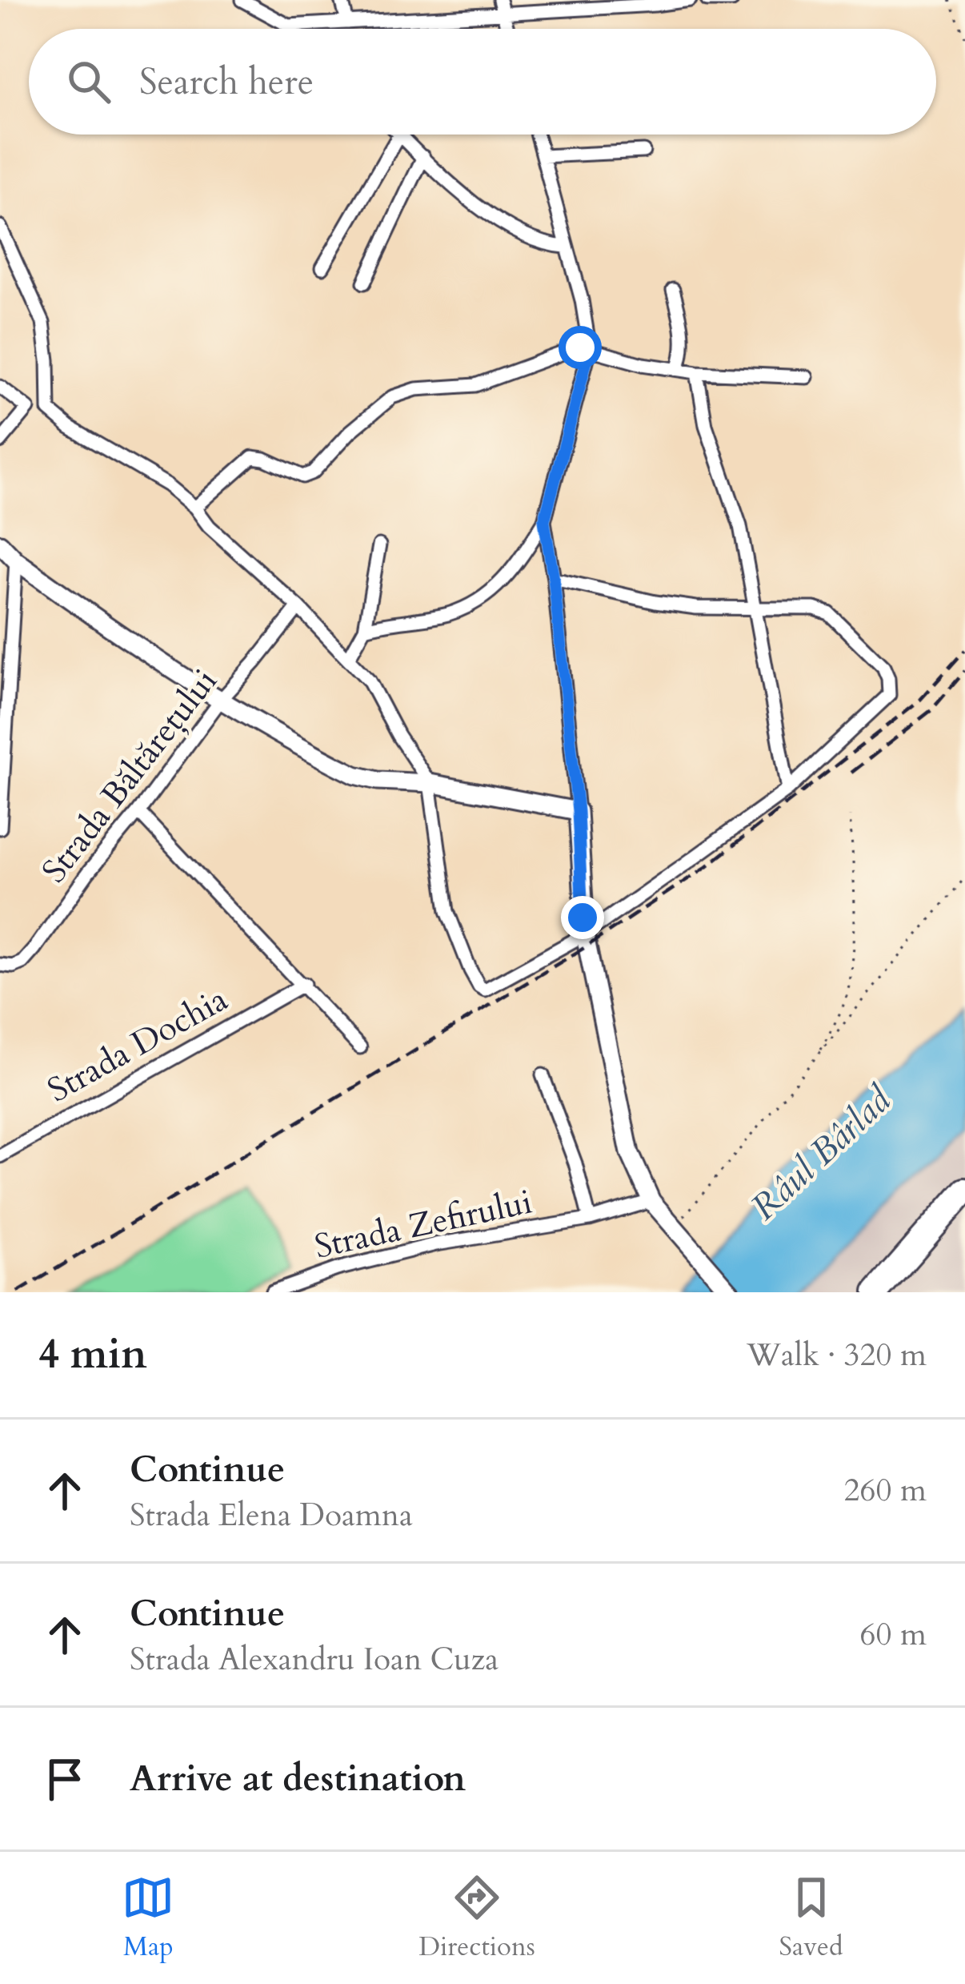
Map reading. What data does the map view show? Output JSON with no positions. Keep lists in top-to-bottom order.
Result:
{
  "streets": {
    "street": ["Strada Băltărețului", "Strada Dochia", "Strada Zefirului"]
  },
  "water": ["Râul Bârlad"],
  "page": {
    "search": "Search here",
    "heading": ["4 min", "Walk · 320 m"],
    "list": [
      ["Continue", "Strada Elena Doamna", "260 m"],
      ["Continue", "Strada Alexandru Ioan Cuza", "60 m"],
      "Arrive at destination"
    ],
    "nav": ["Map", "Directions", "Saved"]
  }
}
